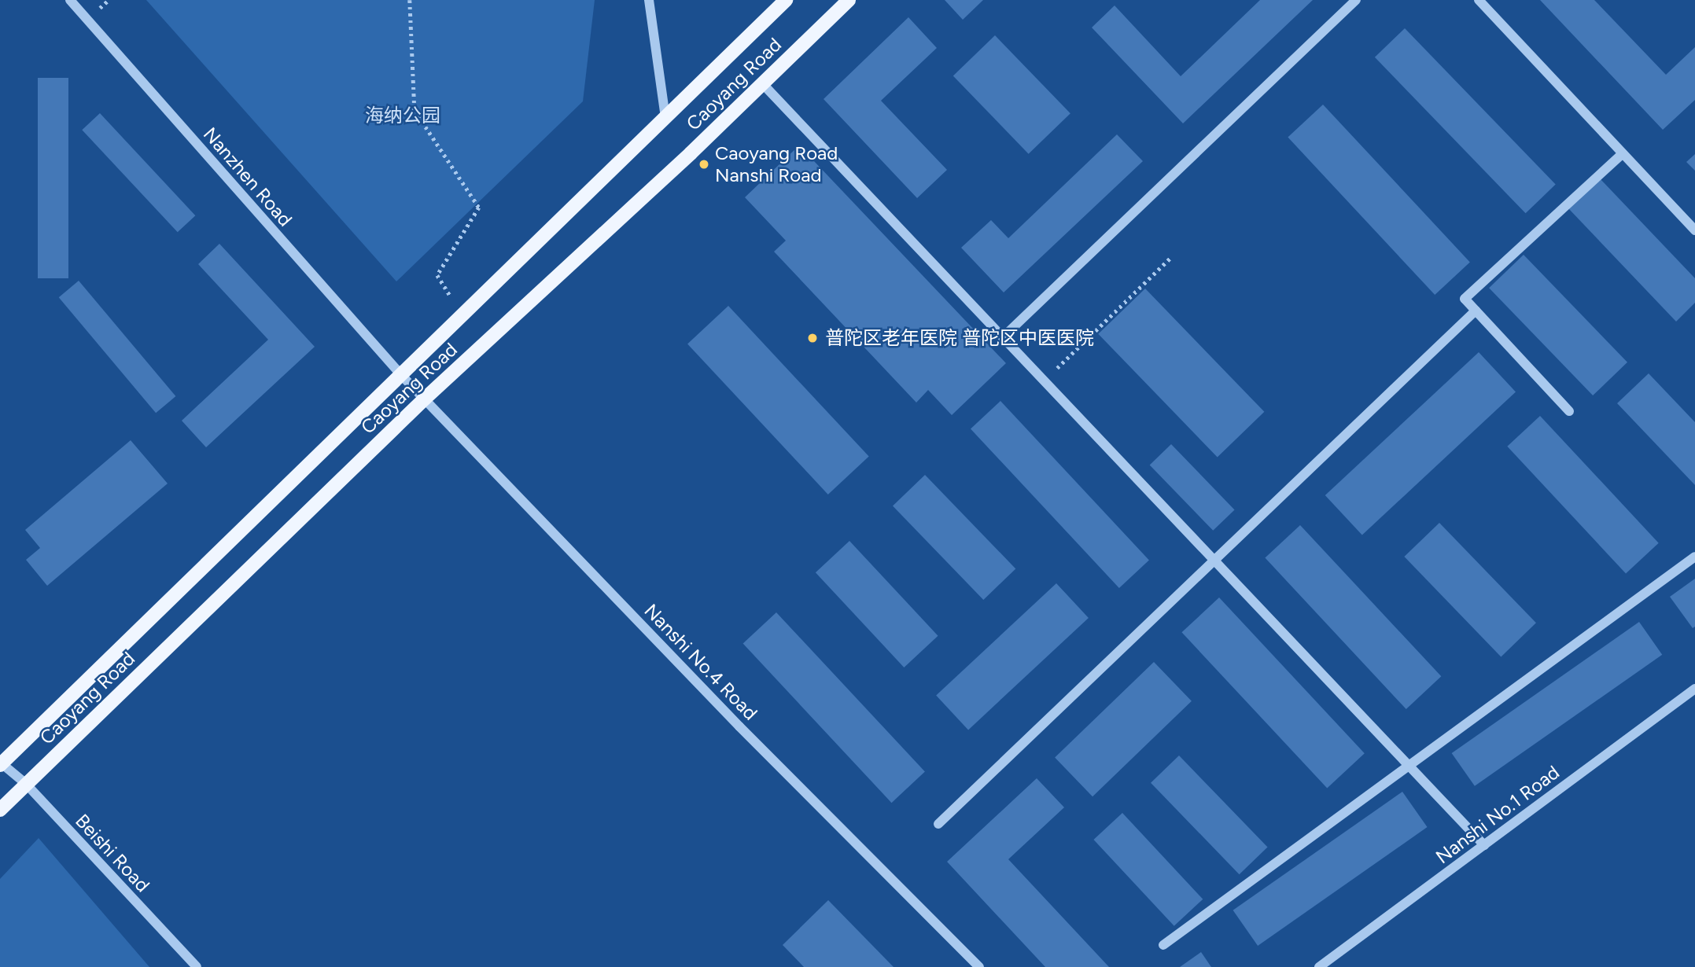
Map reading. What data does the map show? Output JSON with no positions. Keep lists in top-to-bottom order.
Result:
{
  "streets": {
    "main road": ["Caoyang Road"],
    "street": [
      "Nanzhen Road",
      "Nanshi No.4 Road",
      "Nanshi No.1 Road",
      "Beishi Road"
    ]
  },
  "crossings": [
    ["Caoyang Road", "Nanzhen Road"],
    ["Caoyang Road", "Nanshi No.4 Road"],
    ["Caoyang Road", "Beishi Road"],
    ["Nanzhen Road", "Nanshi No.4 Road"]
  ],
  "parks": ["海纳公园"],
  "places": ["Caoyang Road Nanshi Road", "普陀区老年医院 普陀区中医医院"]
}
